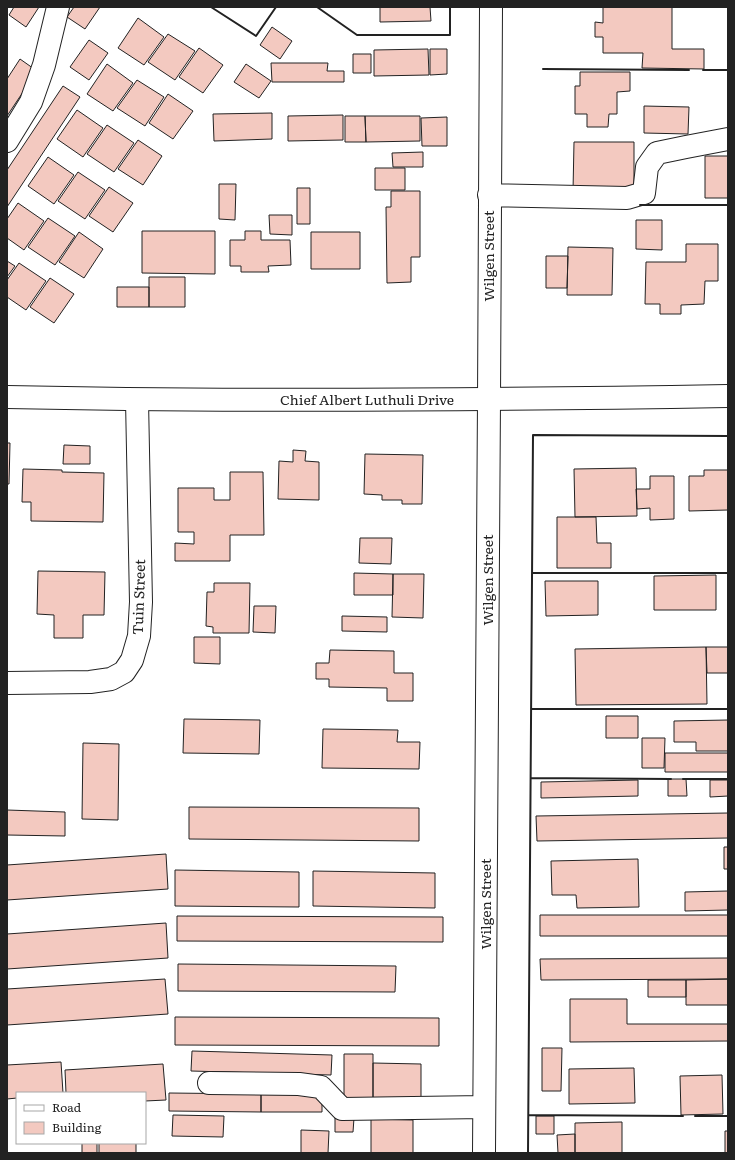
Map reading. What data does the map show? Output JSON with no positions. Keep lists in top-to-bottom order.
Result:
{
  "streets": {
    "street": ["Wilgen Street", "Chief Albert Luthuli Drive", "Tuin Street"]
  },
  "crossings": [
    ["Wilgen Street", "Chief Albert Luthuli Drive"],
    ["Chief Albert Luthuli Drive", "Tuin Street"]
  ],
  "legend": ["Road", "Building"]
}
